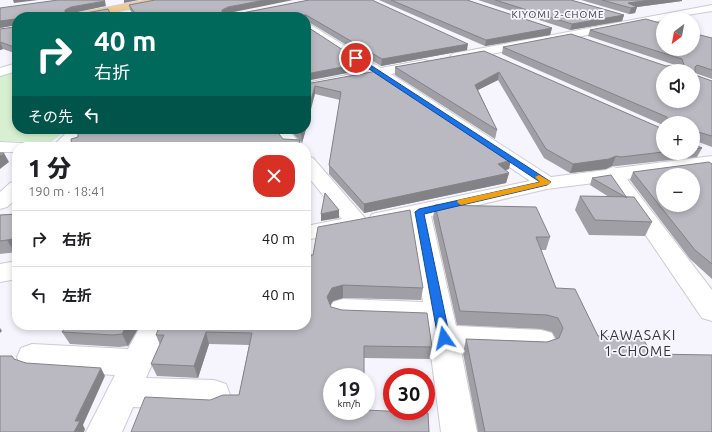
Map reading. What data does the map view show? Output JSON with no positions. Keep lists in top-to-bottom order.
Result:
{
  "districts": ["KIYOMI 2-CHOME", "KAWASAKI 1-CHOME"],
  "north": "bottom left",
  "page": {
    "map_buttons": ["+", "−"],
    "turn": ["40 m", "右折"],
    "then": "その先",
    "heading": ["1 分", "190 m · 18:41"],
    "list": [
      {
        "name": "右折",
        "value": "40 m"
      },
      {
        "name": "左折",
        "value": "40 m"
      }
    ],
    "speed": "19 km/h",
    "limit": "30"
  }
}
